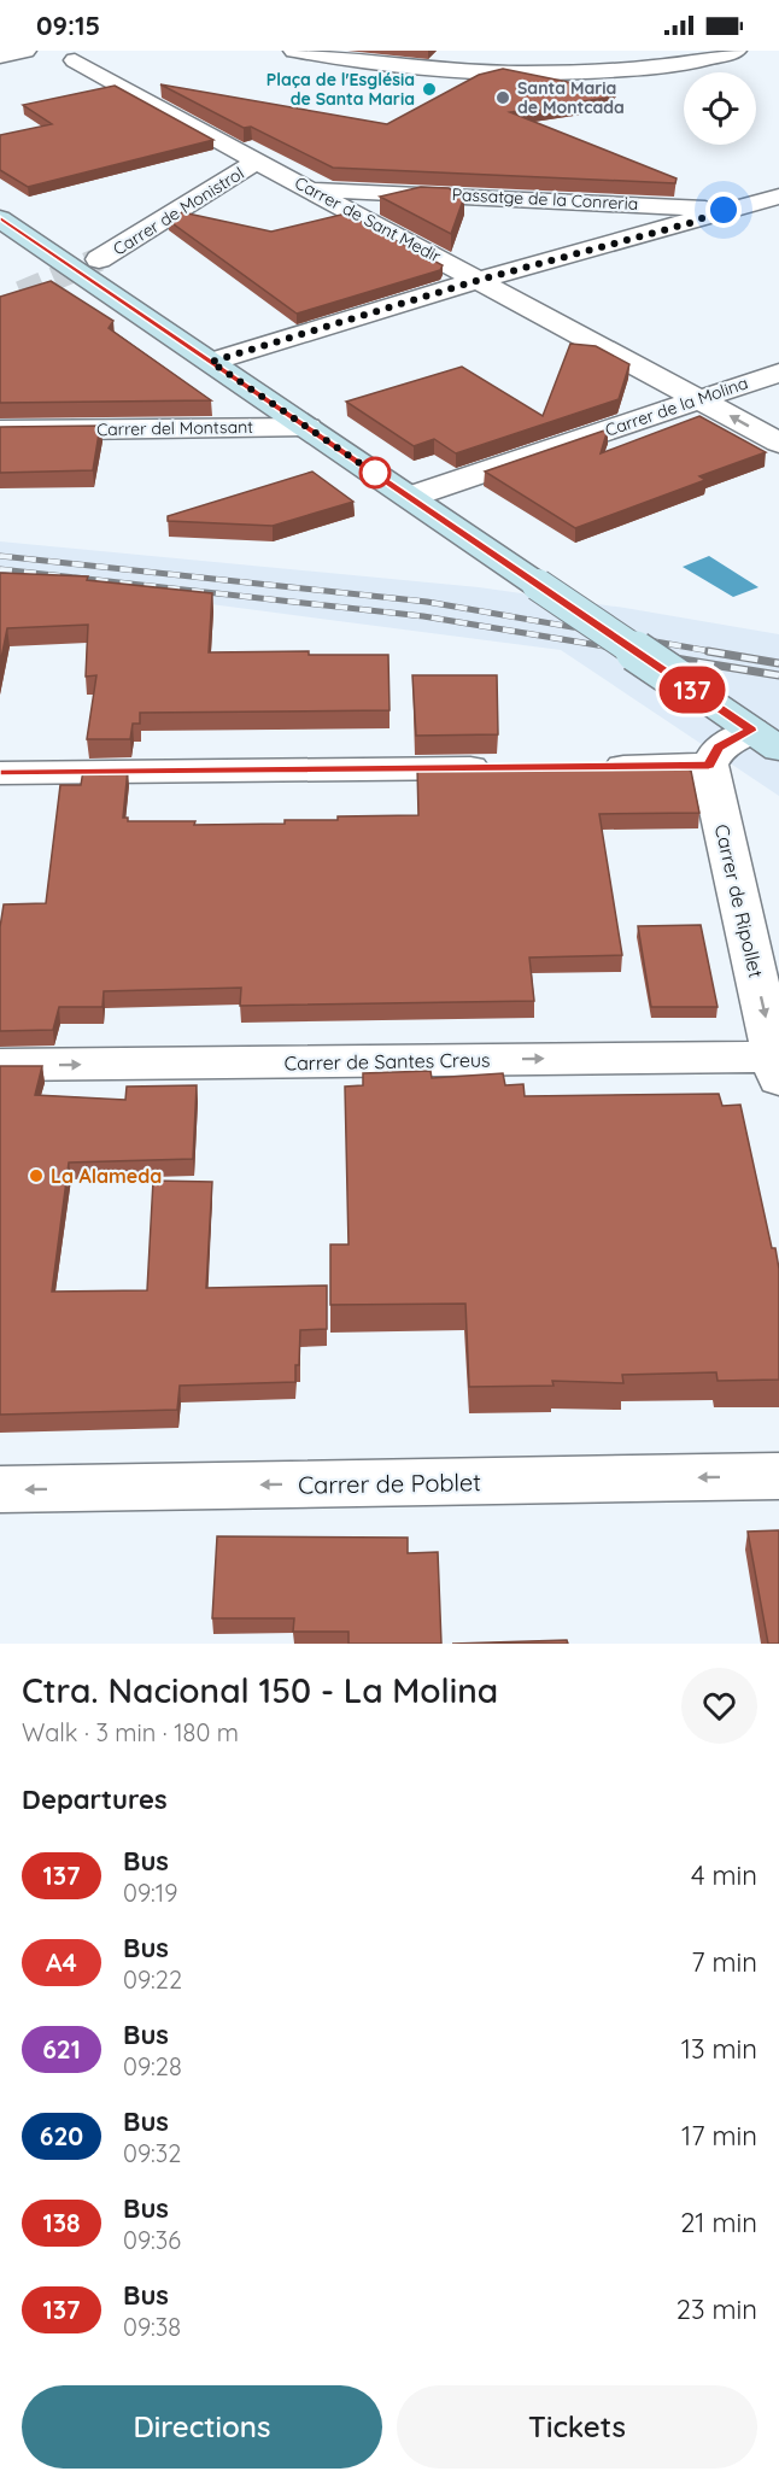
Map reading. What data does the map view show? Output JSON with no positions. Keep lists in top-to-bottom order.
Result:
{
  "streets": {
    "street": [
      "Passatge de la Conreria",
      "Carrer de Monistrol",
      "Carrer de Sant Medir",
      "Carrer de la Molina",
      "Carrer del Montsant",
      "Carrer de Ripollet",
      "Carrer de Santes Creus",
      "Carrer de Poblet"
    ]
  },
  "crossings": [
    ["Passatge de la Conreria", "Carrer de Sant Medir"],
    ["Carrer de Monistrol", "Carrer de Sant Medir"],
    ["Carrer de Sant Medir", "Carrer de la Molina"],
    ["Carrer de Ripollet", "Carrer de Santes Creus"]
  ],
  "one_way": ["Carrer de Ripollet", "Carrer de Poblet"],
  "places": ["Plaça de l'Església de Santa Maria", "Santa Maria de Montcada", "La Alameda"],
  "lines": ["bus line 137"],
  "page": {
    "status": "09:15",
    "on_map": "137",
    "heading": [
      ["Ctra. Nacional 150 - La Molina", "Walk · 3 min · 180 m"],
      "Departures"
    ],
    "list": [
      {
        "mark": "137",
        "name": "Bus",
        "note": "09:19",
        "value": "4 min"
      },
      {
        "mark": "A4",
        "name": "Bus",
        "note": "09:22",
        "value": "7 min"
      },
      {
        "mark": "621",
        "name": "Bus",
        "note": "09:28",
        "value": "13 min"
      },
      {
        "mark": "620",
        "name": "Bus",
        "note": "09:32",
        "value": "17 min"
      },
      {
        "mark": "138",
        "name": "Bus",
        "note": "09:36",
        "value": "21 min"
      },
      {
        "mark": "137",
        "name": "Bus",
        "note": "09:38",
        "value": "23 min"
      }
    ],
    "buttons": ["Directions", "Tickets"]
  }
}
